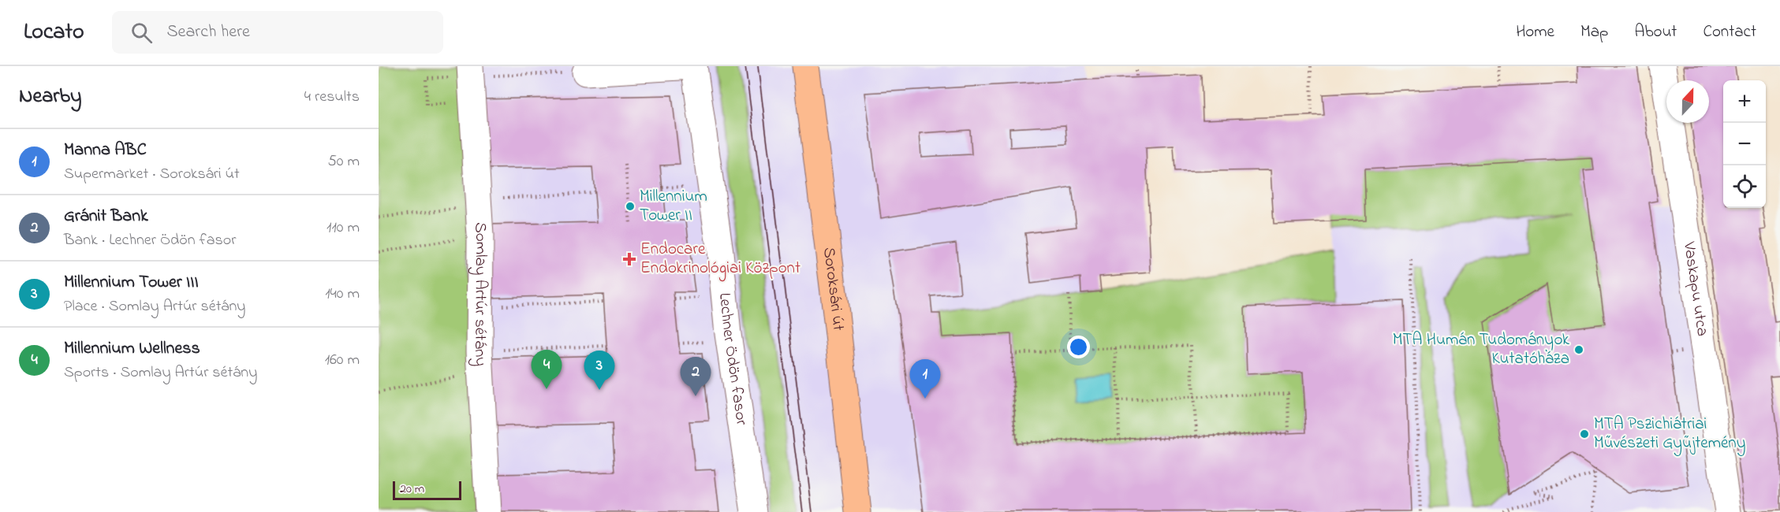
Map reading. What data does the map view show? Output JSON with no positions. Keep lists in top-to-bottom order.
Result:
{
  "streets": {
    "main road": ["Soroksári út"],
    "street": ["Vaskapu utca", "Somlay Artúr sétány", "Lechner Ödön fasor"]
  },
  "places": {
    "other": ["Millennium Tower II", "MTA Humán Tudományok Kutatóháza", "MTA Pszichiátriai Művészeti Gyűjtemény"],
    "health": ["Endocare Endokrinológiai Központ"]
  },
  "scale_bar": "20 m",
  "north": "top",
  "page": {
    "header": "Locato",
    "search": "Search here",
    "nav": [
      "Home",
      "Map",
      "About",
      "Contact"
    ],
    "heading": ["Nearby", "4 results"],
    "map_buttons": ["+", "−"],
    "list": [
      {
        "mark": "1",
        "name": "Manna ABC",
        "note": "Supermarket · Soroksári út",
        "value": "50 m"
      },
      {
        "mark": "2",
        "name": "Gránit Bank",
        "note": "Bank · Lechner Ödön fasor",
        "value": "110 m"
      },
      {
        "mark": "3",
        "name": "Millennium Tower III",
        "note": "Place · Somlay Artúr sétány",
        "value": "140 m"
      },
      {
        "mark": "4",
        "name": "Millennium Wellness",
        "note": "Sports · Somlay Artúr sétány",
        "value": "160 m"
      }
    ],
    "pins": [
      "4",
      "3",
      "2",
      "1"
    ],
    "scale": "20 m"
  }
}
